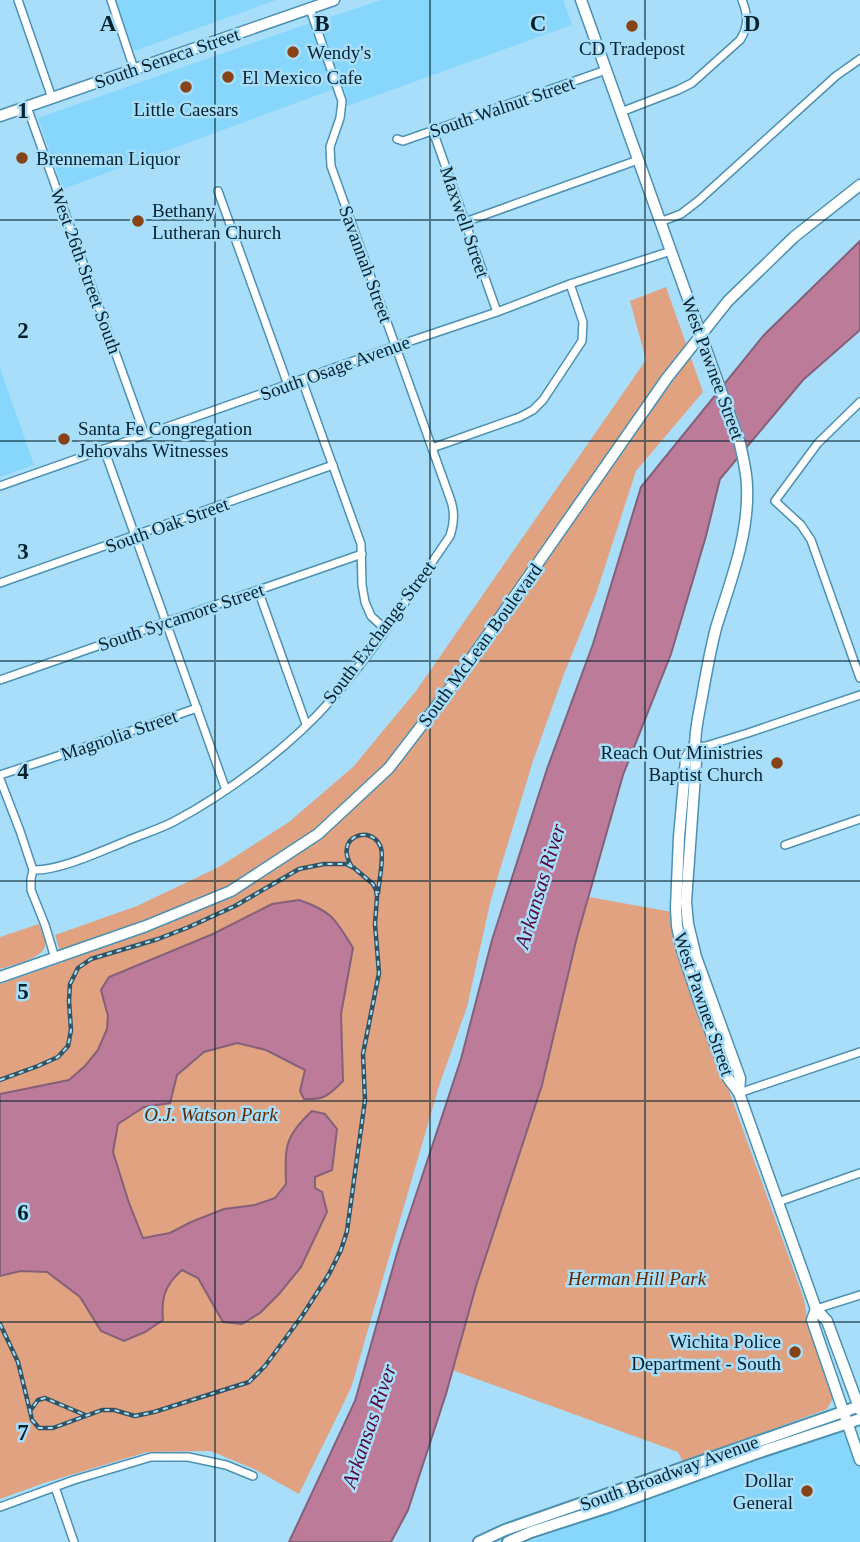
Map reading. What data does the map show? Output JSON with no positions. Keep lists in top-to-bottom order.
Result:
{
  "streets": {
    "main road": [
      "South Seneca Street",
      "West Pawnee Street",
      "South McLean Boulevard",
      "South Broadway Avenue"
    ],
    "street": [
      "South Walnut Street",
      "Maxwell Street",
      "Savannah Street",
      "West 26th Street South",
      "South Osage Avenue",
      "South Oak Street",
      "South Sycamore Street",
      "South Exchange Street",
      "Magnolia Street"
    ]
  },
  "crossings": [
    ["South Seneca Street", "Savannah Street"],
    ["South Seneca Street", "West 26th Street South"],
    ["South Walnut Street", "Maxwell Street"],
    ["South Walnut Street", "West Pawnee Street"],
    ["Maxwell Street", "South Osage Avenue"],
    ["Savannah Street", "South Osage Avenue"],
    ["Savannah Street", "South Exchange Street"],
    ["West 26th Street South", "South Osage Avenue"],
    ["South Osage Avenue", "West Pawnee Street"],
    ["West Pawnee Street", "South McLean Boulevard"]
  ],
  "water": ["Arkansas River"],
  "parks": ["O.J. Watson Park", "Herman Hill Park"],
  "places": [
    "CD Tradepost",
    "Wendy's",
    "El Mexico Cafe",
    "Little Caesars",
    "Brenneman Liquor",
    "Bethany Lutheran Church",
    "Santa Fe Congregation Jehovahs Witnesses",
    "Reach Out Ministries Baptist Church",
    "Wichita Police Department - South",
    "Dollar General"
  ],
  "grid": {
    "columns": [
      "A",
      "B",
      "C",
      "D"
    ],
    "rows": [
      "1",
      "2",
      "3",
      "4",
      "5",
      "6",
      "7"
    ]
  }
}
